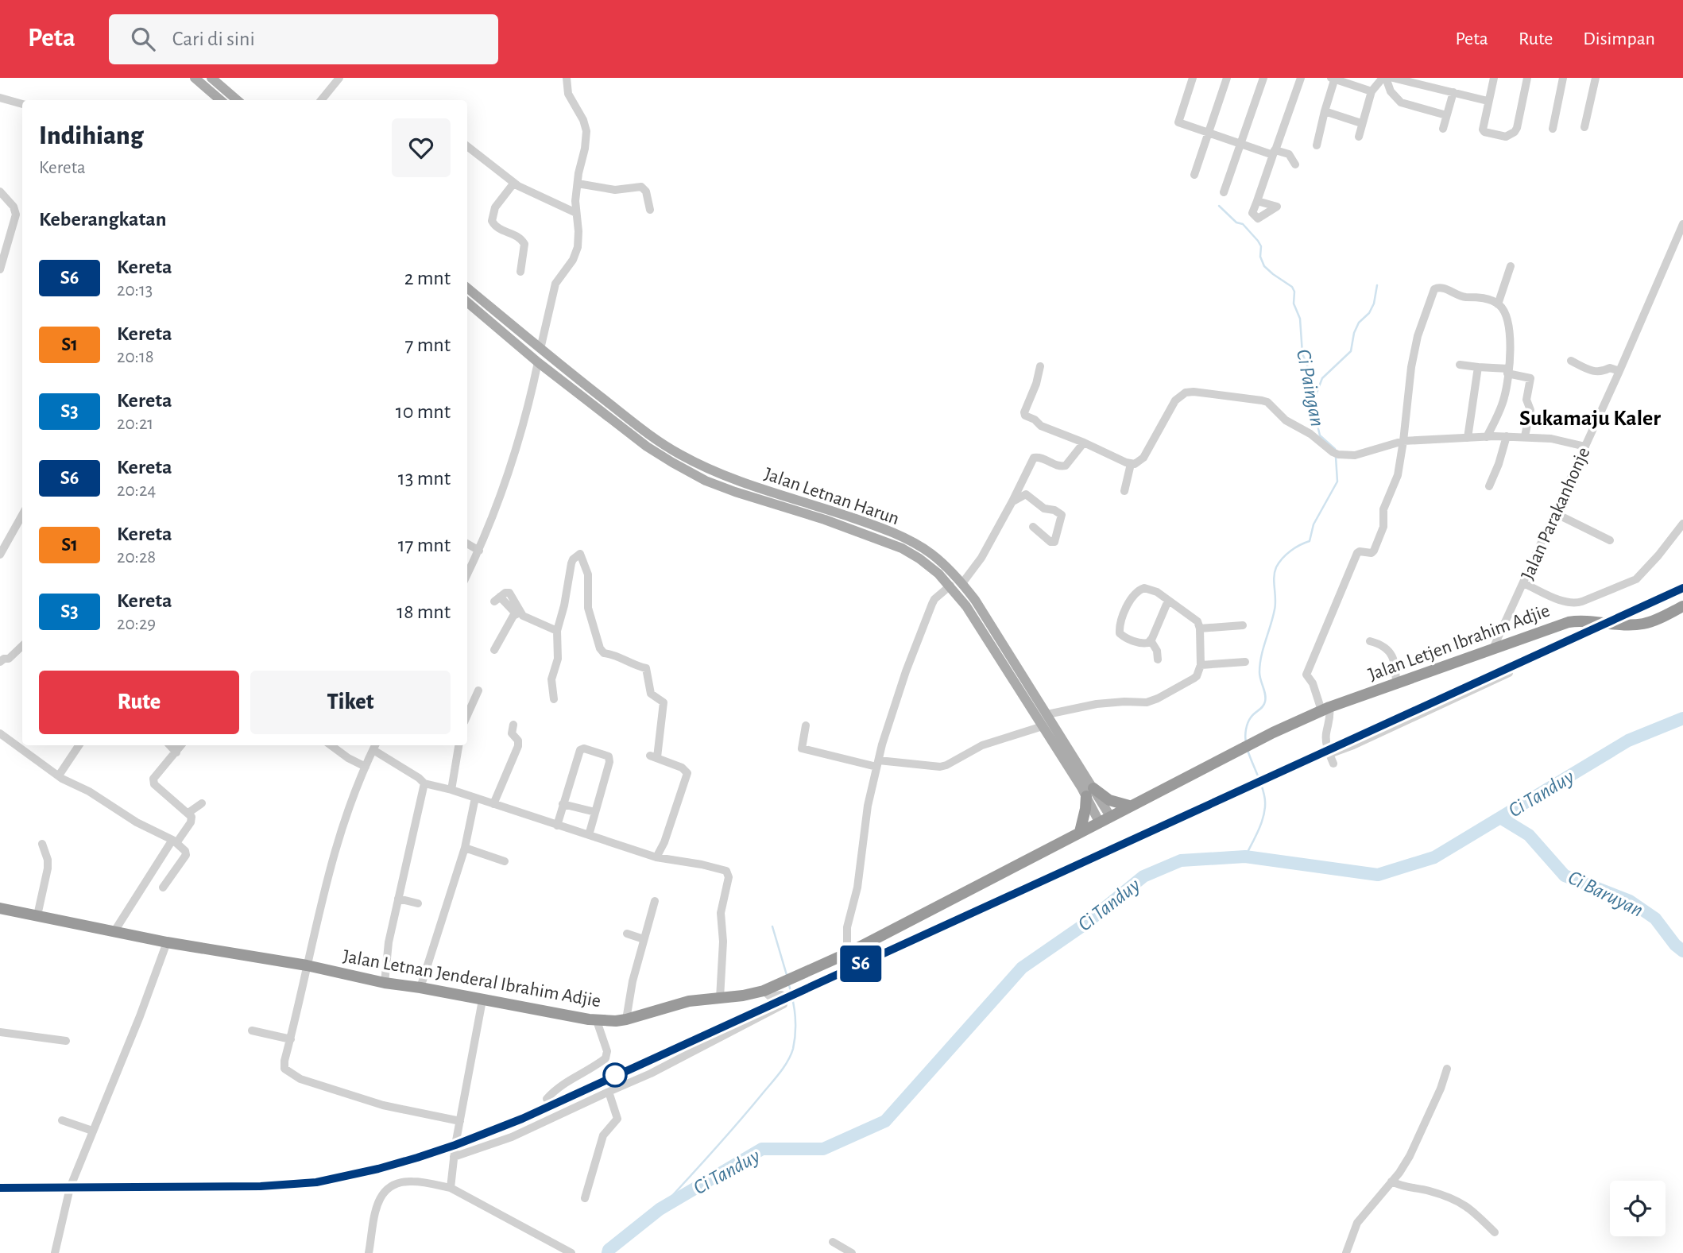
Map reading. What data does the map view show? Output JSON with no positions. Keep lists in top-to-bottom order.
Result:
{
  "streets": {
    "highway": ["Jalan Letjen Ibrahim Adjie", "Jalan Letnan Jenderal Ibrahim Adjie"],
    "main road": ["Jalan Letnan Harun"],
    "street": ["Jalan Parakanhonje"]
  },
  "crossings": [
    ["Jalan Letnan Harun", "Jalan Letnan Jenderal Ibrahim Adjie"],
    ["Jalan Parakanhonje", "Jalan Letjen Ibrahim Adjie"],
    ["Jalan Letjen Ibrahim Adjie", "Jalan Letnan Jenderal Ibrahim Adjie"]
  ],
  "districts": ["Sukamaju Kaler"],
  "water": ["Ci Paingan", "Ci Tanduy", "Ci Baruyan"],
  "page": {
    "header": "Peta",
    "search": "Cari di sini",
    "nav": ["Peta", "Rute", "Disimpan"],
    "on_map": "S6",
    "heading": [
      ["Indihiang", "Kereta"],
      "Keberangkatan"
    ],
    "list": [
      {
        "mark": "S6",
        "name": "Kereta",
        "note": "20:13",
        "value": "2 mnt"
      },
      {
        "mark": "S1",
        "name": "Kereta",
        "note": "20:18",
        "value": "7 mnt"
      },
      {
        "mark": "S3",
        "name": "Kereta",
        "note": "20:21",
        "value": "10 mnt"
      },
      {
        "mark": "S6",
        "name": "Kereta",
        "note": "20:24",
        "value": "13 mnt"
      },
      {
        "mark": "S1",
        "name": "Kereta",
        "note": "20:28",
        "value": "17 mnt"
      },
      {
        "mark": "S3",
        "name": "Kereta",
        "note": "20:29",
        "value": "18 mnt"
      }
    ],
    "buttons": ["Rute", "Tiket"]
  }
}
